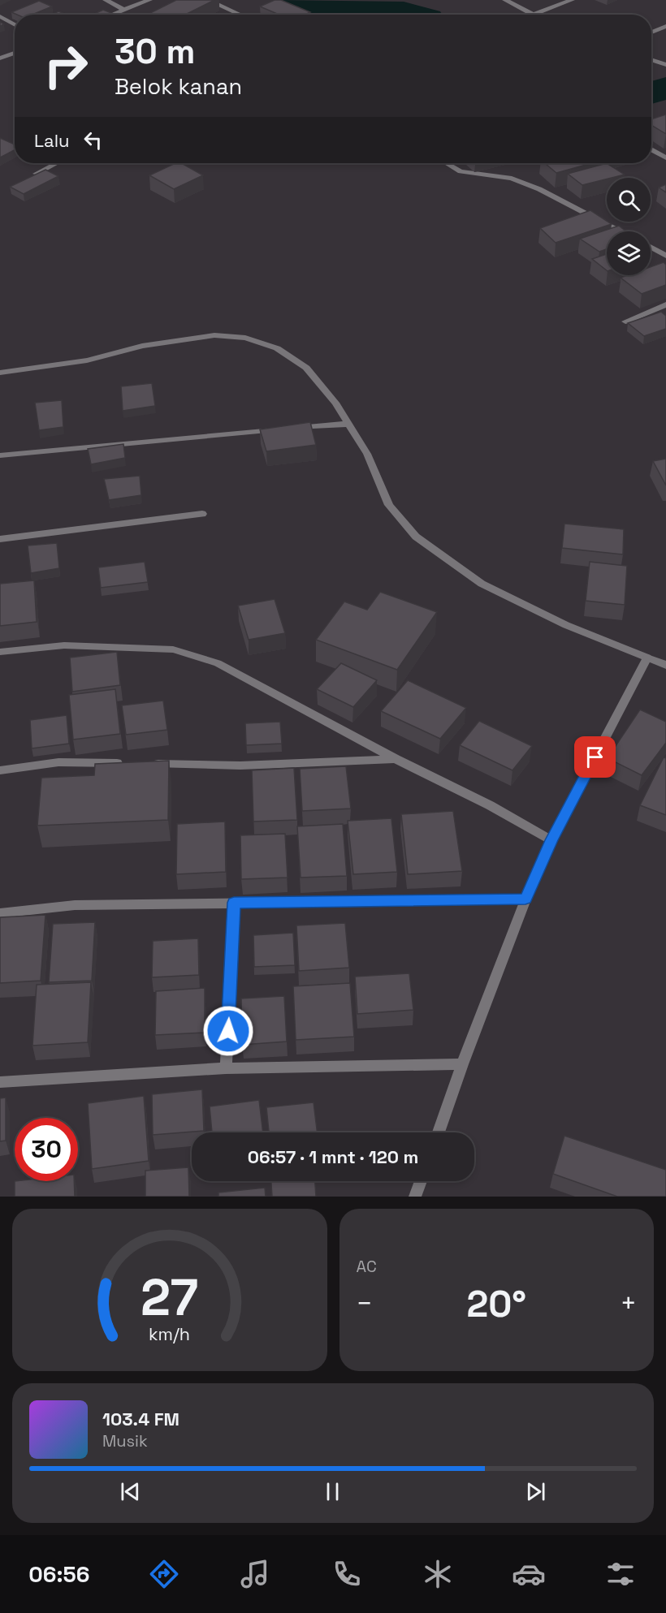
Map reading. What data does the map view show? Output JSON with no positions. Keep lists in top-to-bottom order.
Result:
{
  "page": {
    "turn": ["30 m", "Belok kanan"],
    "then": "Lalu",
    "limit": "30",
    "trip": "06:57 · 1 mnt · 120 m",
    "tile": "AC",
    "heat": ["−", "20°", "+"],
    "song": ["103.4 FM", "Musik"],
    "tabs": "06:56",
    "gauge": ["27", "km/h"]
  }
}
